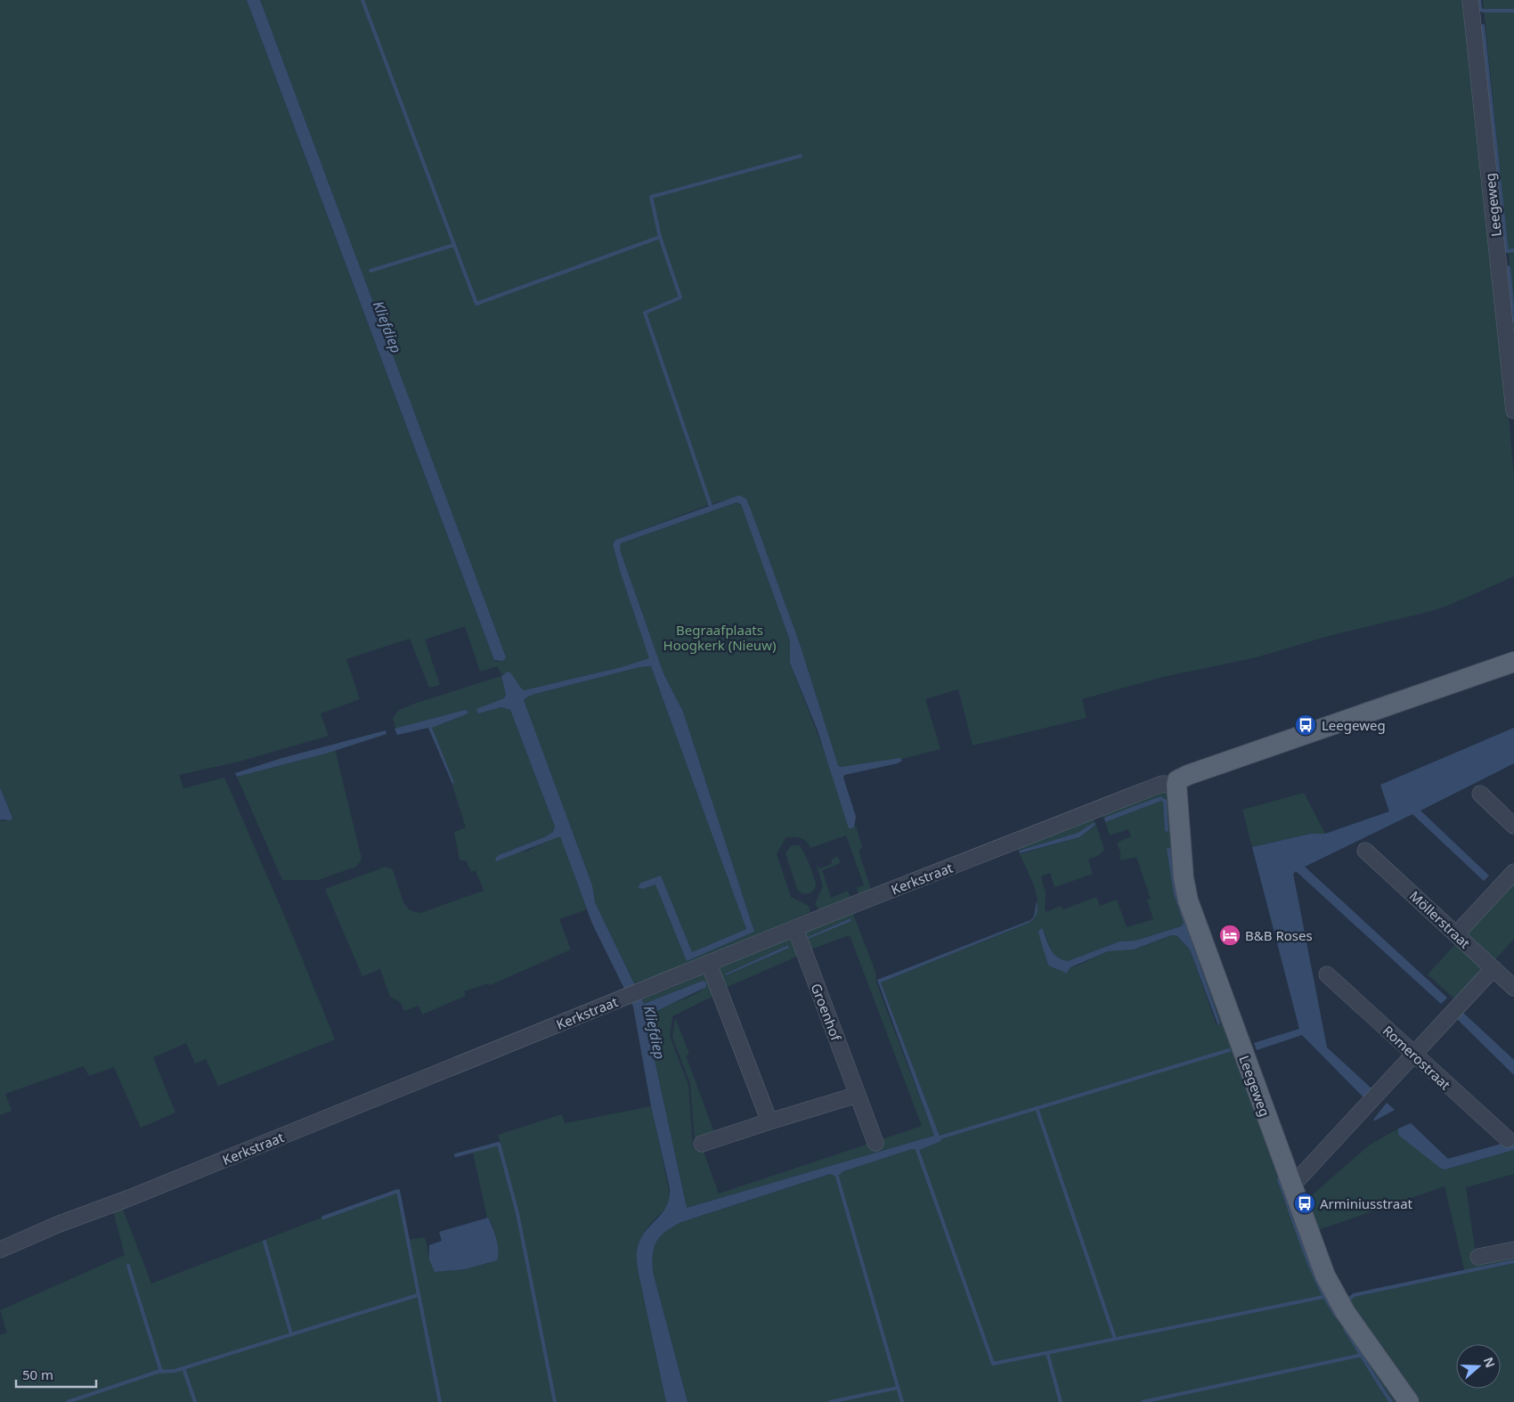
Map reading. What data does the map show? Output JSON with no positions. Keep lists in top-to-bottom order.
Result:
{
  "streets": {
    "main road": ["Leegeweg"],
    "street": [
      "Kerkstraat",
      "Möllerstraat",
      "Groenhof",
      "Romerostraat"
    ]
  },
  "crossings": [
    ["Leegeweg", "Kerkstraat"],
    ["Kerkstraat", "Groenhof"]
  ],
  "water": ["Kliefdiep"],
  "parks": ["Begraafplaats Hoogkerk (Nieuw)"],
  "places": {
    "bus stop": ["Leegeweg", "Arminiusstraat"],
    "hotel": ["B&B Roses"]
  },
  "scale_bar": "50 m",
  "north": "right"
}
